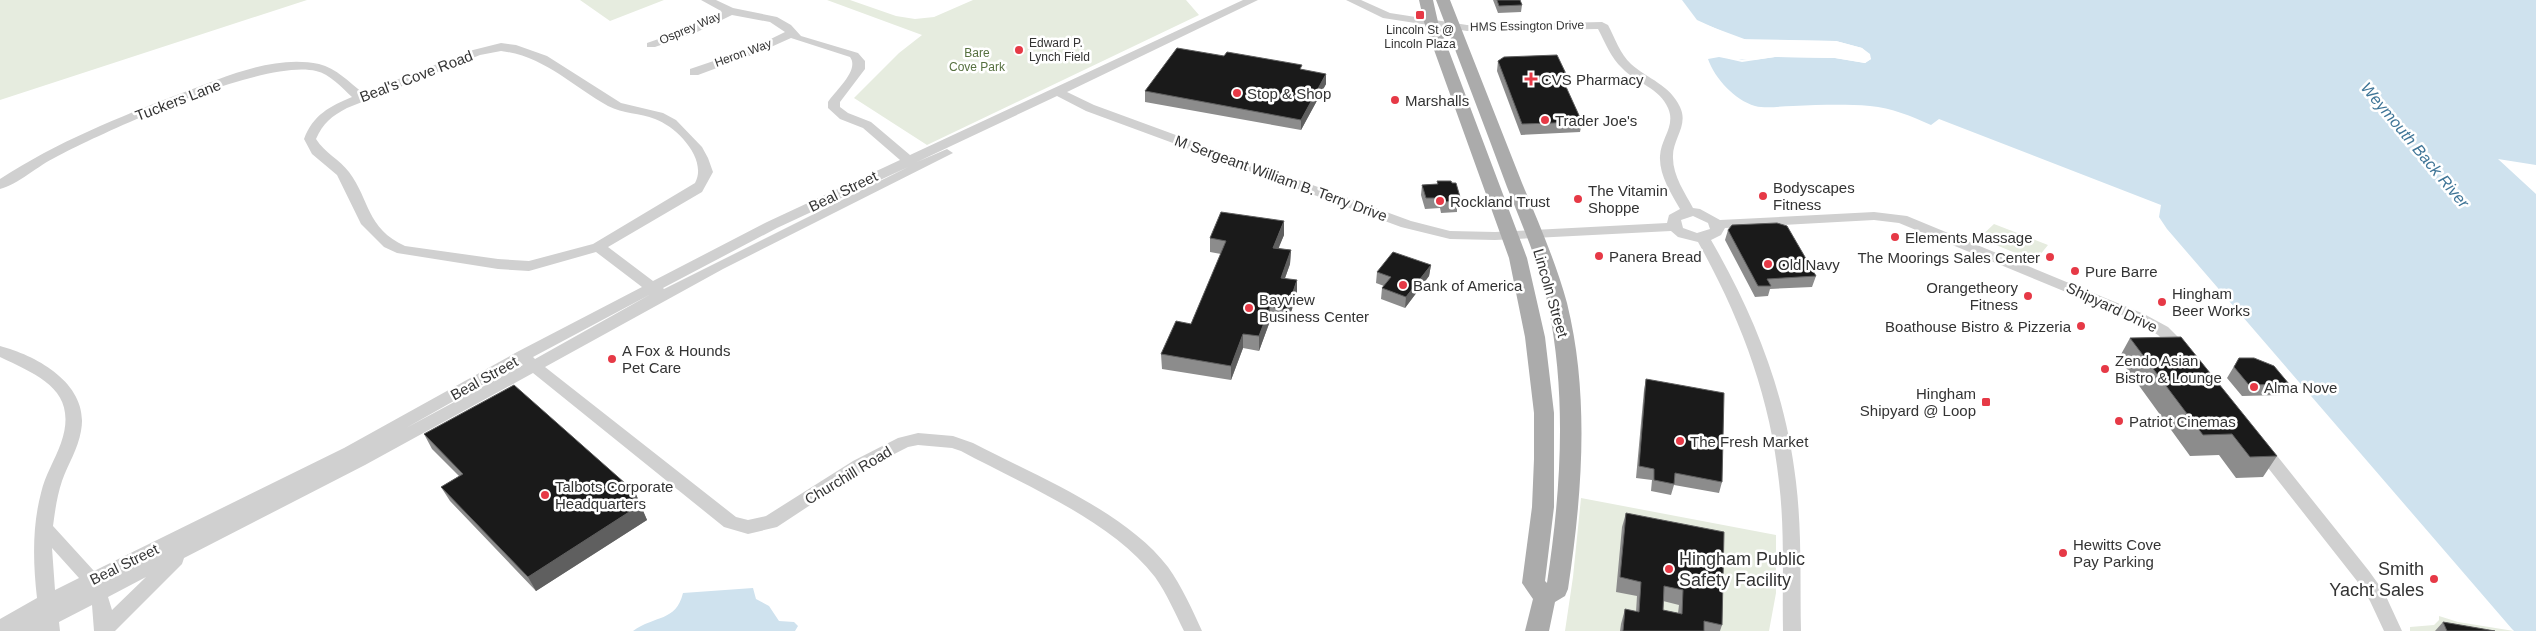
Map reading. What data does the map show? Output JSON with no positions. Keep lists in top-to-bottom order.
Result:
{
  "streets": {
    "main road": ["Lincoln Street"],
    "street": [
      "HMS Essington Drive",
      "Osprey Way",
      "Heron Way",
      "Beal's Cove Road",
      "Tuckers Lane",
      "M Sergeant William B. Terry Drive",
      "Beal Street",
      "Shipyard Drive",
      "Churchill Road"
    ]
  },
  "crossings": [
    ["HMS Essington Drive", "Lincoln Street"],
    ["Beal's Cove Road", "Tuckers Lane"],
    ["M Sergeant William B. Terry Drive", "Beal Street"],
    ["M Sergeant William B. Terry Drive", "Lincoln Street"],
    ["Beal Street", "Churchill Road"]
  ],
  "water": ["Weymouth Back River"],
  "parks": ["Bare Cove Park"],
  "places": {
    "transit": ["Lincoln St @ Lincoln Plaza", "Hingham Shipyard @ Loop"],
    "other": [
      "Edward P. Lynch Field",
      "Stop & Shop",
      "Marshalls",
      "Trader Joe's",
      "Bodyscapes Fitness",
      "The Vitamin Shoppe",
      "Rockland Trust",
      "Elements Massage",
      "Panera Bread",
      "The Moorings Sales Center",
      "Old Navy",
      "Pure Barre",
      "Bank of America",
      "Orangetheory Fitness",
      "Hingham Beer Works",
      "Bayview Business Center",
      "Boathouse Bistro & Pizzeria",
      "A Fox & Hounds Pet Care",
      "Zendo Asian Bistro & Lounge",
      "Alma Nove",
      "Patriot Cinemas",
      "The Fresh Market",
      "Talbots Corporate Headquarters",
      "Hewitts Cove Pay Parking",
      "Hingham Public Safety Facility",
      "Smith Yacht Sales"
    ],
    "health": ["CVS Pharmacy"]
  }
}
